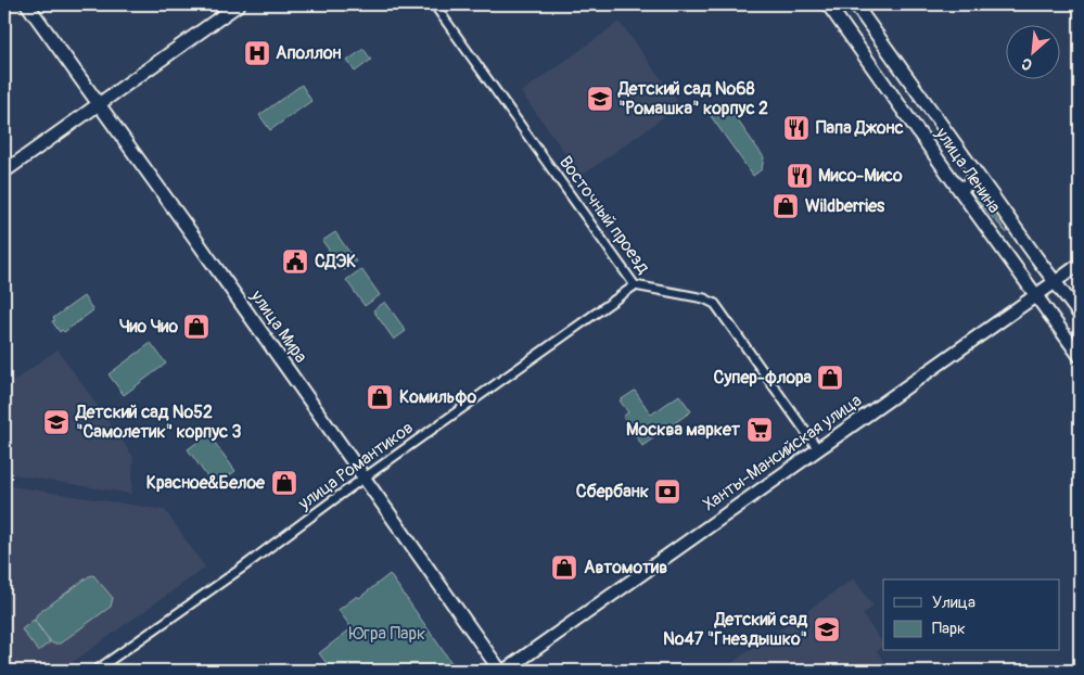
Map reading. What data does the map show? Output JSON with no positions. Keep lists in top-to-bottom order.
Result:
{
  "streets": {
    "main road": ["улица Ленина", "улица Мира", "Ханты-Мансийская улица"],
    "street": ["Восточный проезд", "улица Романтиков"]
  },
  "crossings": [
    ["улица Ленина", "Ханты-Мансийская улица"],
    ["Восточный проезд", "Ханты-Мансийская улица"],
    ["Восточный проезд", "улица Романтиков"],
    ["улица Мира", "улица Романтиков"]
  ],
  "parks": ["Югра Парк"],
  "places": {
    "hospital": ["Аполлон"],
    "school or university": ["Детский сад №68 \"Ромашка\" корпус 2", "Детский сад №52 \"Самолетик\" корпус 3", "Детский сад №47 \"Гнездышко\""],
    "restaurant": ["Папа Джонс", "Мисо-Мисо"],
    "shop": [
      "Wildberries",
      "Чио Чио",
      "Супер-флора",
      "Комильфо",
      "Красное&Белое",
      "Автомотив"
    ],
    "public building": ["СДЭК"],
    "supermarket": ["Москва маркет"],
    "bank": ["Сбербанк"]
  },
  "legend": ["Улица", "Парк"],
  "north": "bottom left"
}
